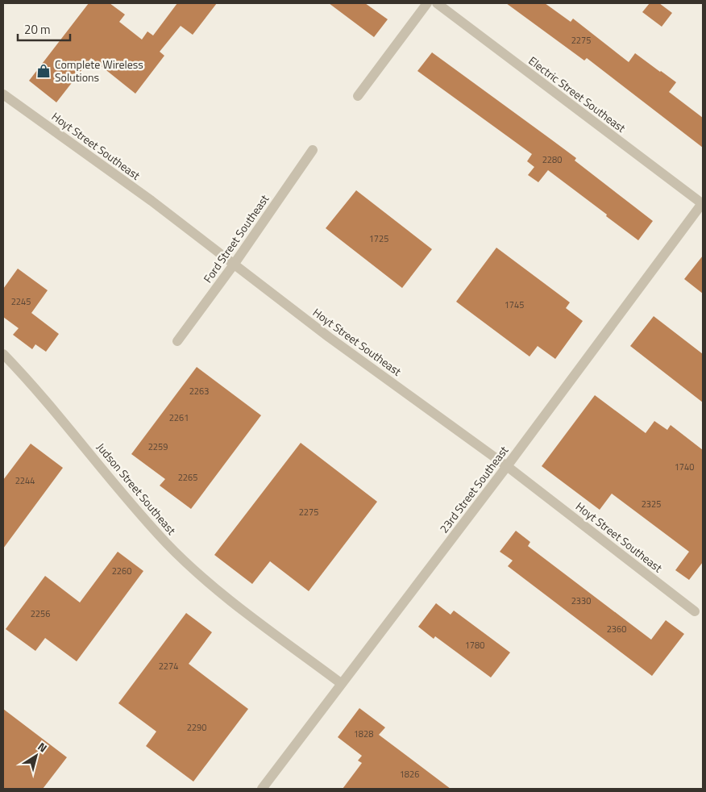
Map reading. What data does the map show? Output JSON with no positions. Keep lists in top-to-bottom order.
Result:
{
  "streets": {
    "street": [
      "Electric Street Southeast",
      "Hoyt Street Southeast",
      "Ford Street Southeast",
      "Judson Street Southeast",
      "23rd Street Southeast"
    ]
  },
  "crossings": [
    ["Electric Street Southeast", "23rd Street Southeast"],
    ["Hoyt Street Southeast", "Ford Street Southeast"],
    ["Hoyt Street Southeast", "23rd Street Southeast"],
    ["Judson Street Southeast", "23rd Street Southeast"]
  ],
  "places": {
    "shop": ["Complete Wireless Solutions"]
  },
  "house_numbers": [
    "2275",
    "2280",
    "1725",
    "2245",
    "1745",
    "2263",
    "2261",
    "2259",
    "1740",
    "2265",
    "2244",
    "2325",
    "2275",
    "2260",
    "2330",
    "2256",
    "2360",
    "1780",
    "2274",
    "2290",
    "1828",
    "1826"
  ],
  "scale_bar": "20 m",
  "north": "top right"
}
